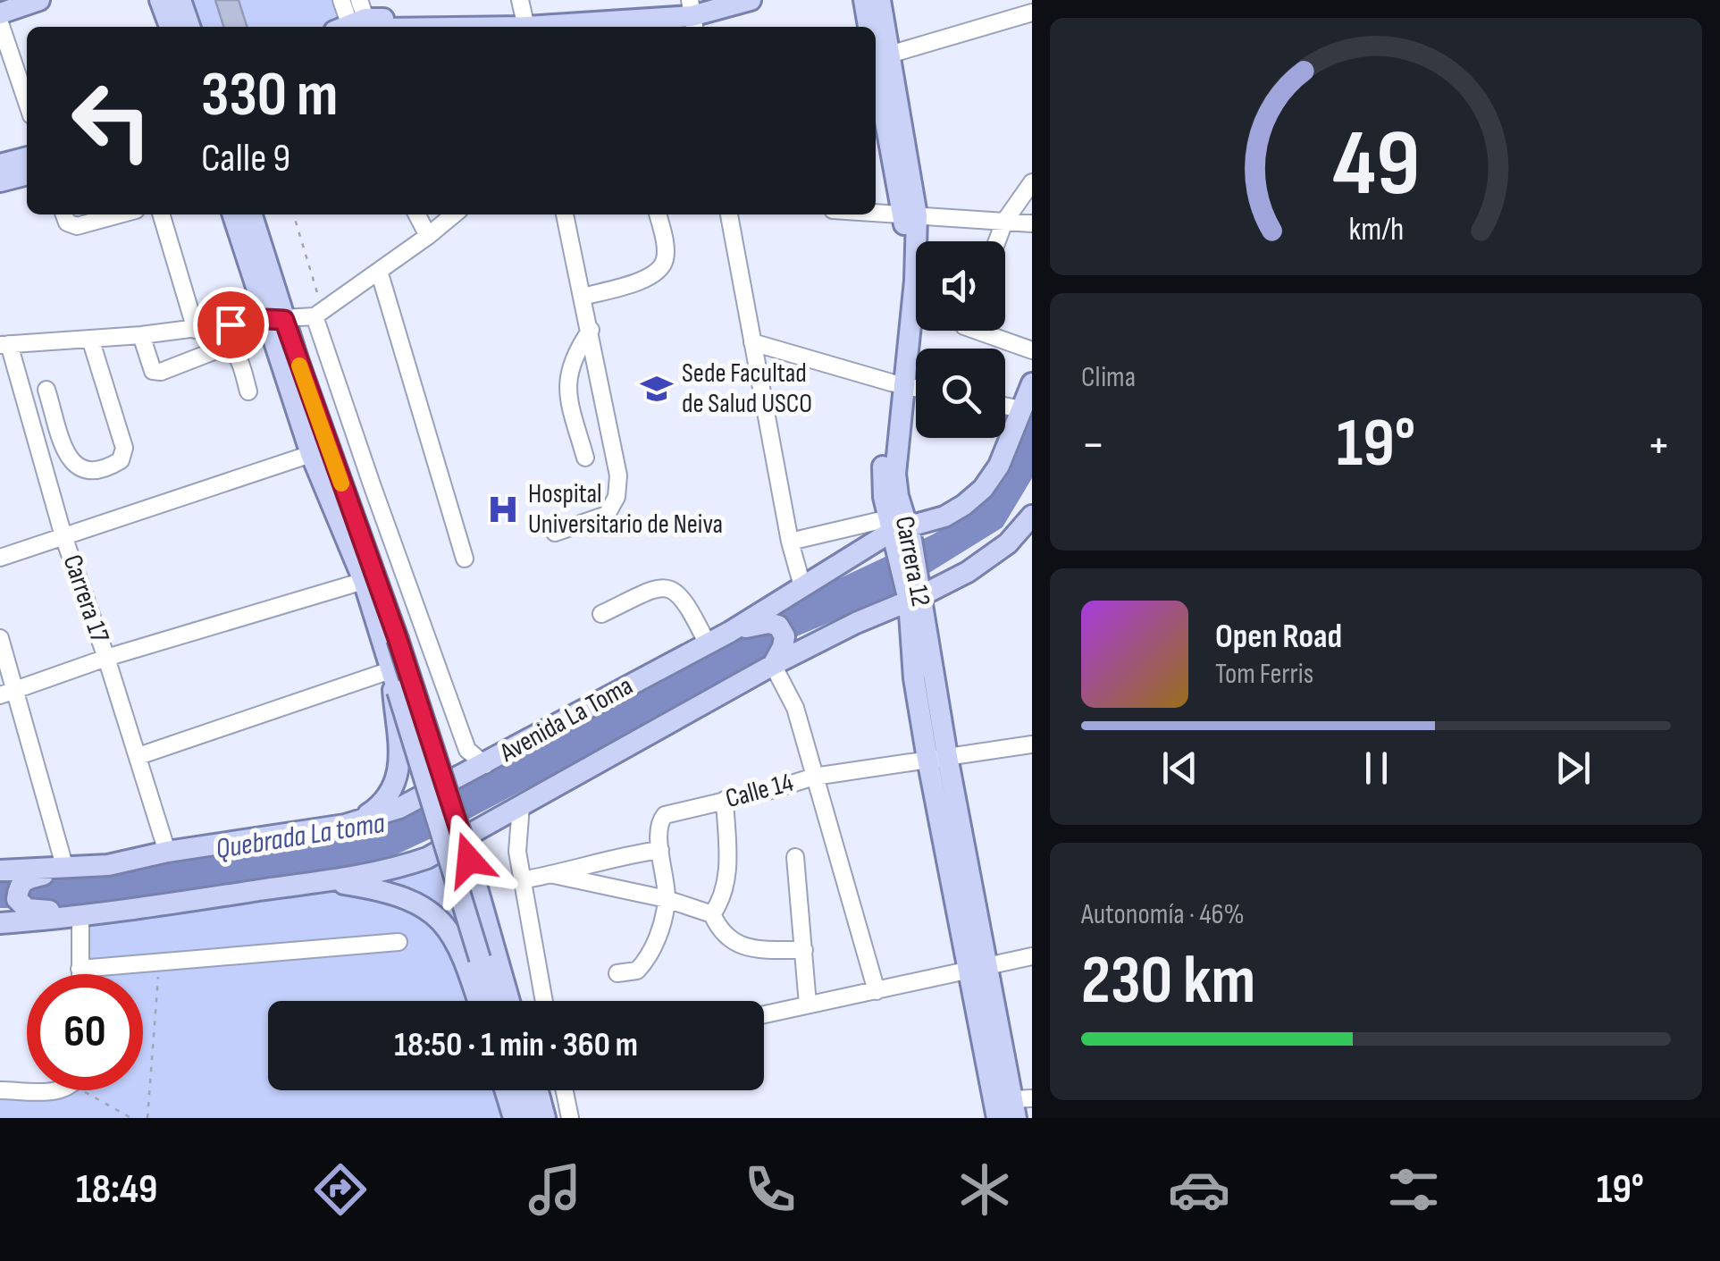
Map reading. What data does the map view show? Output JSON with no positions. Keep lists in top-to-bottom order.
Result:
{
  "streets": {
    "main road": ["Carrera 12", "Avenida La Toma"],
    "street": ["Carrera 17", "Calle 14"]
  },
  "crossings": [
    ["Carrera 12", "Avenida La Toma"],
    ["Carrera 12", "Calle 14"],
    ["Carrera 17", "Avenida La Toma"]
  ],
  "water": ["Quebrada La toma"],
  "places": {
    "school or university": ["Sede Facultad de Salud USCO"],
    "hospital": ["Hospital Universitario de Neiva"]
  },
  "page": {
    "turn": ["330 m", "Calle 9"],
    "tile": [
      "Clima",
      ["Autonomía · 46%", "230 km"]
    ],
    "heat": ["−", "19°", "+"],
    "song": ["Open Road", "Tom Ferris"],
    "limit": "60",
    "trip": "18:50 · 1 min · 360 m",
    "tabs": ["18:49", "19°"],
    "gauge": ["49", "km/h"]
  }
}
